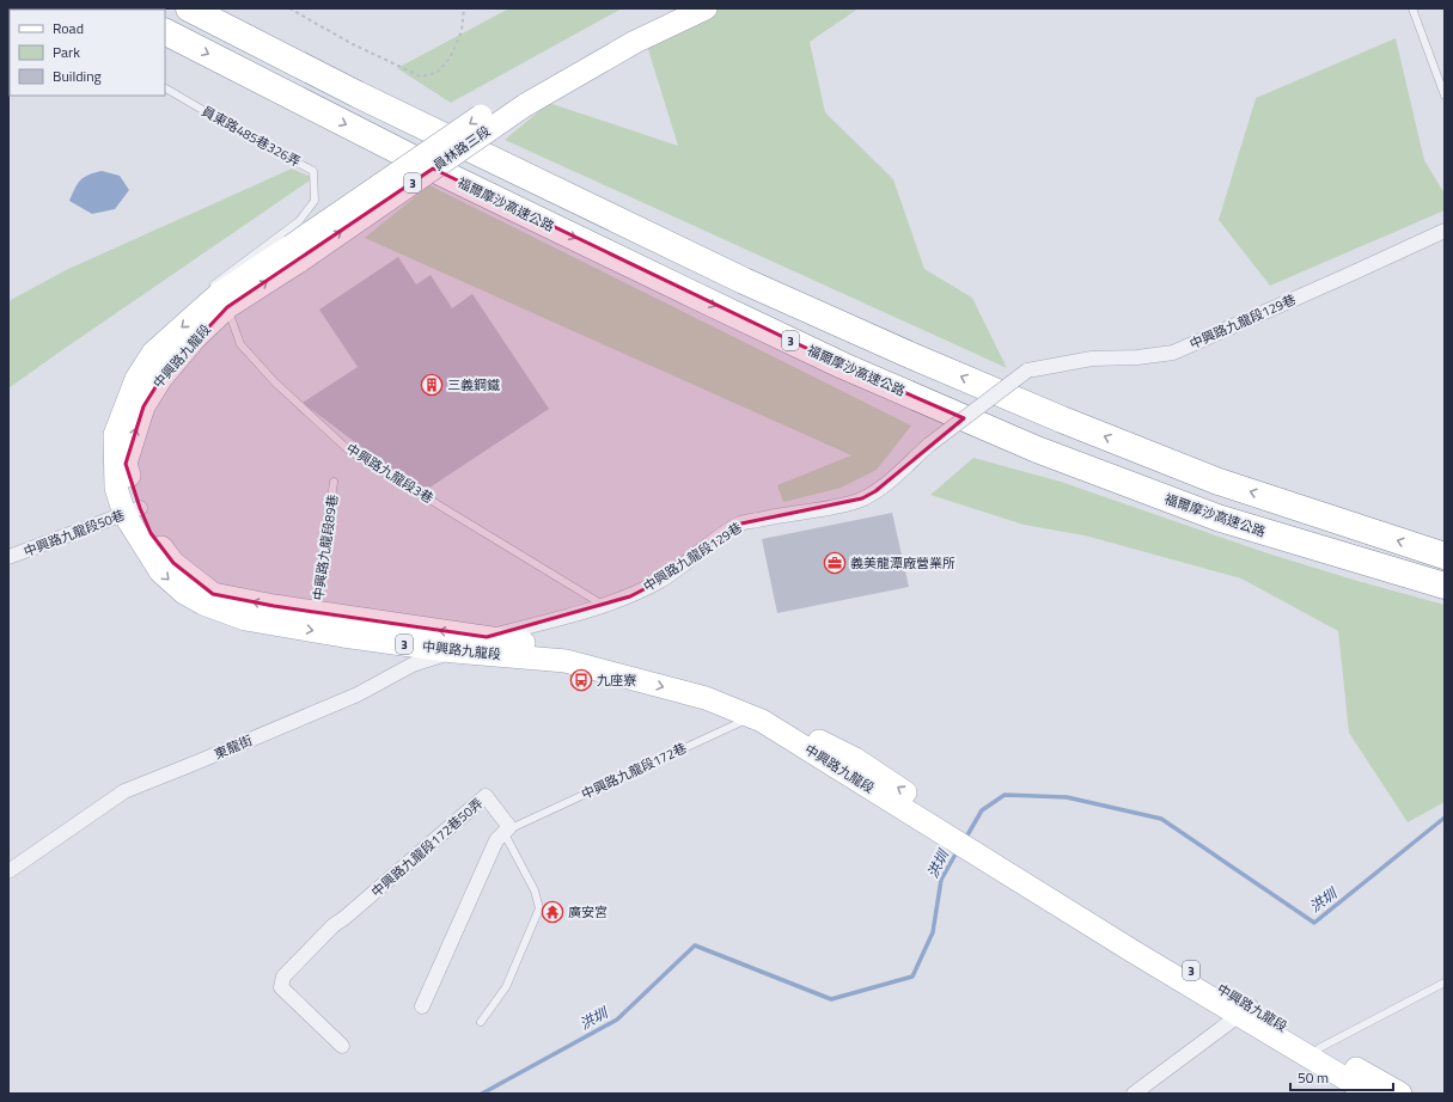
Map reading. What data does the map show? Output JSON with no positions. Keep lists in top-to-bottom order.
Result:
{
  "streets": {
    "highway": ["3", "福爾摩沙高速公路"],
    "main road": ["員林路三段", "中興路九龍段"],
    "street": [
      "中興路九龍段129巷",
      "中興路九龍段50巷",
      "東龍街",
      "中興路九龍段172巷50弄"
    ],
    "lane": [
      "員東路485巷326弄",
      "中興路九龍段3巷",
      "中興路九龍段89巷",
      "中興路九龍段172巷"
    ]
  },
  "crossings": [
    ["員東路485巷326弄", "員林路三段"],
    ["員東路485巷326弄", "中興路九龍段"],
    ["員東路485巷326弄", "中興路九龍段3巷"],
    ["員林路三段", "中興路九龍段"],
    ["員林路三段", "中興路九龍段3巷"],
    ["中興路九龍段129巷", "中興路九龍段"],
    ["中興路九龍段129巷", "中興路九龍段3巷"],
    ["中興路九龍段129巷", "東龍街"],
    ["中興路九龍段", "中興路九龍段3巷"],
    ["中興路九龍段", "中興路九龍段50巷"],
    ["中興路九龍段", "中興路九龍段89巷"],
    ["中興路九龍段", "東龍街"],
    ["中興路九龍段", "中興路九龍段172巷"],
    ["中興路九龍段172巷", "中興路九龍段172巷50弄"]
  ],
  "water": ["洪圳"],
  "places": {
    "building": ["三義鋼鐵"],
    "office": ["義美龍潭廠營業所"],
    "bus stop": ["九座寮"],
    "temple": ["廣安宮"]
  },
  "legend": ["Road", "Park", "Building"],
  "scale_bar": "50 m"
}
